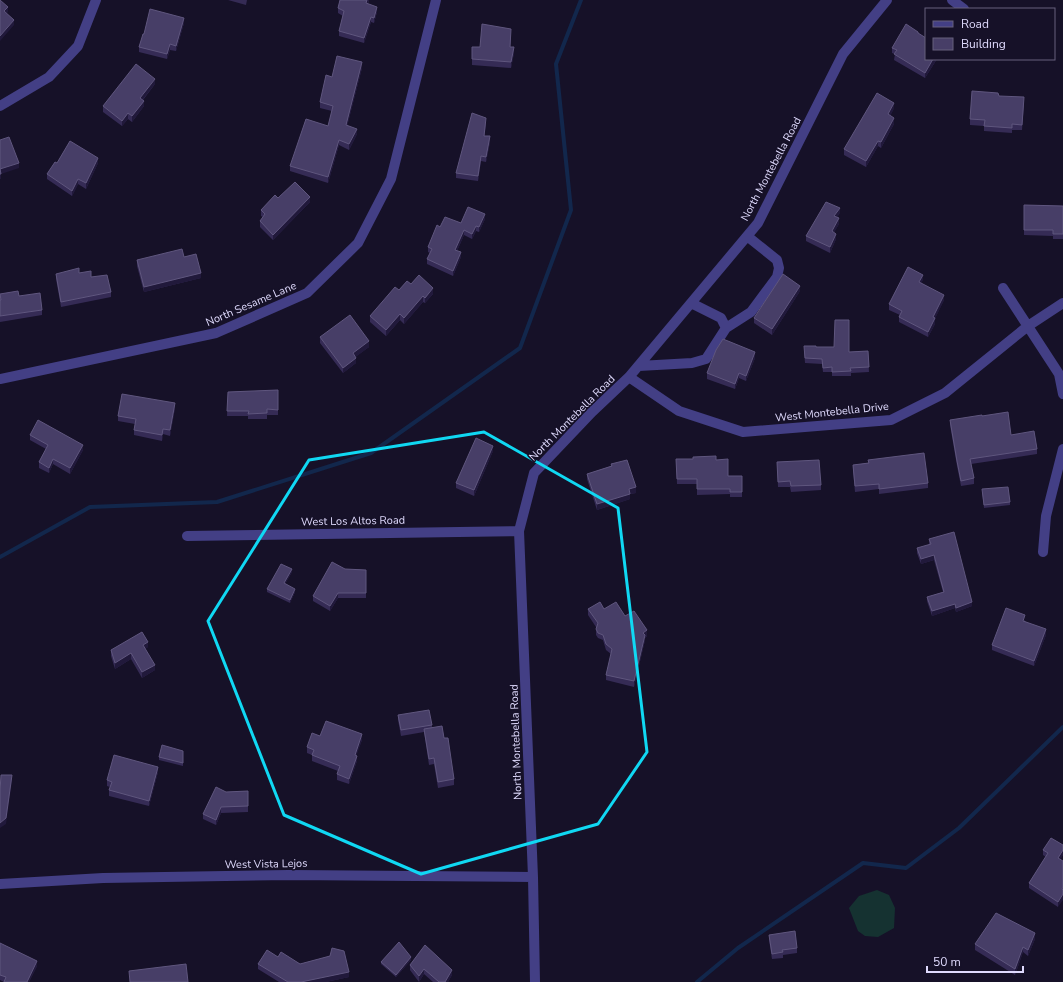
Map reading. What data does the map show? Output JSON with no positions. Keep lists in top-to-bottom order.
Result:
{
  "streets": {
    "street": [
      "North Montebella Road",
      "North Sesame Lane",
      "West Montebella Drive",
      "West Los Altos Road",
      "West Vista Lejos"
    ]
  },
  "crossings": [
    ["North Montebella Road", "West Montebella Drive"],
    ["North Montebella Road", "West Los Altos Road"],
    ["North Montebella Road", "West Vista Lejos"]
  ],
  "legend": ["Road", "Building"],
  "scale_bar": "50 m"
}
